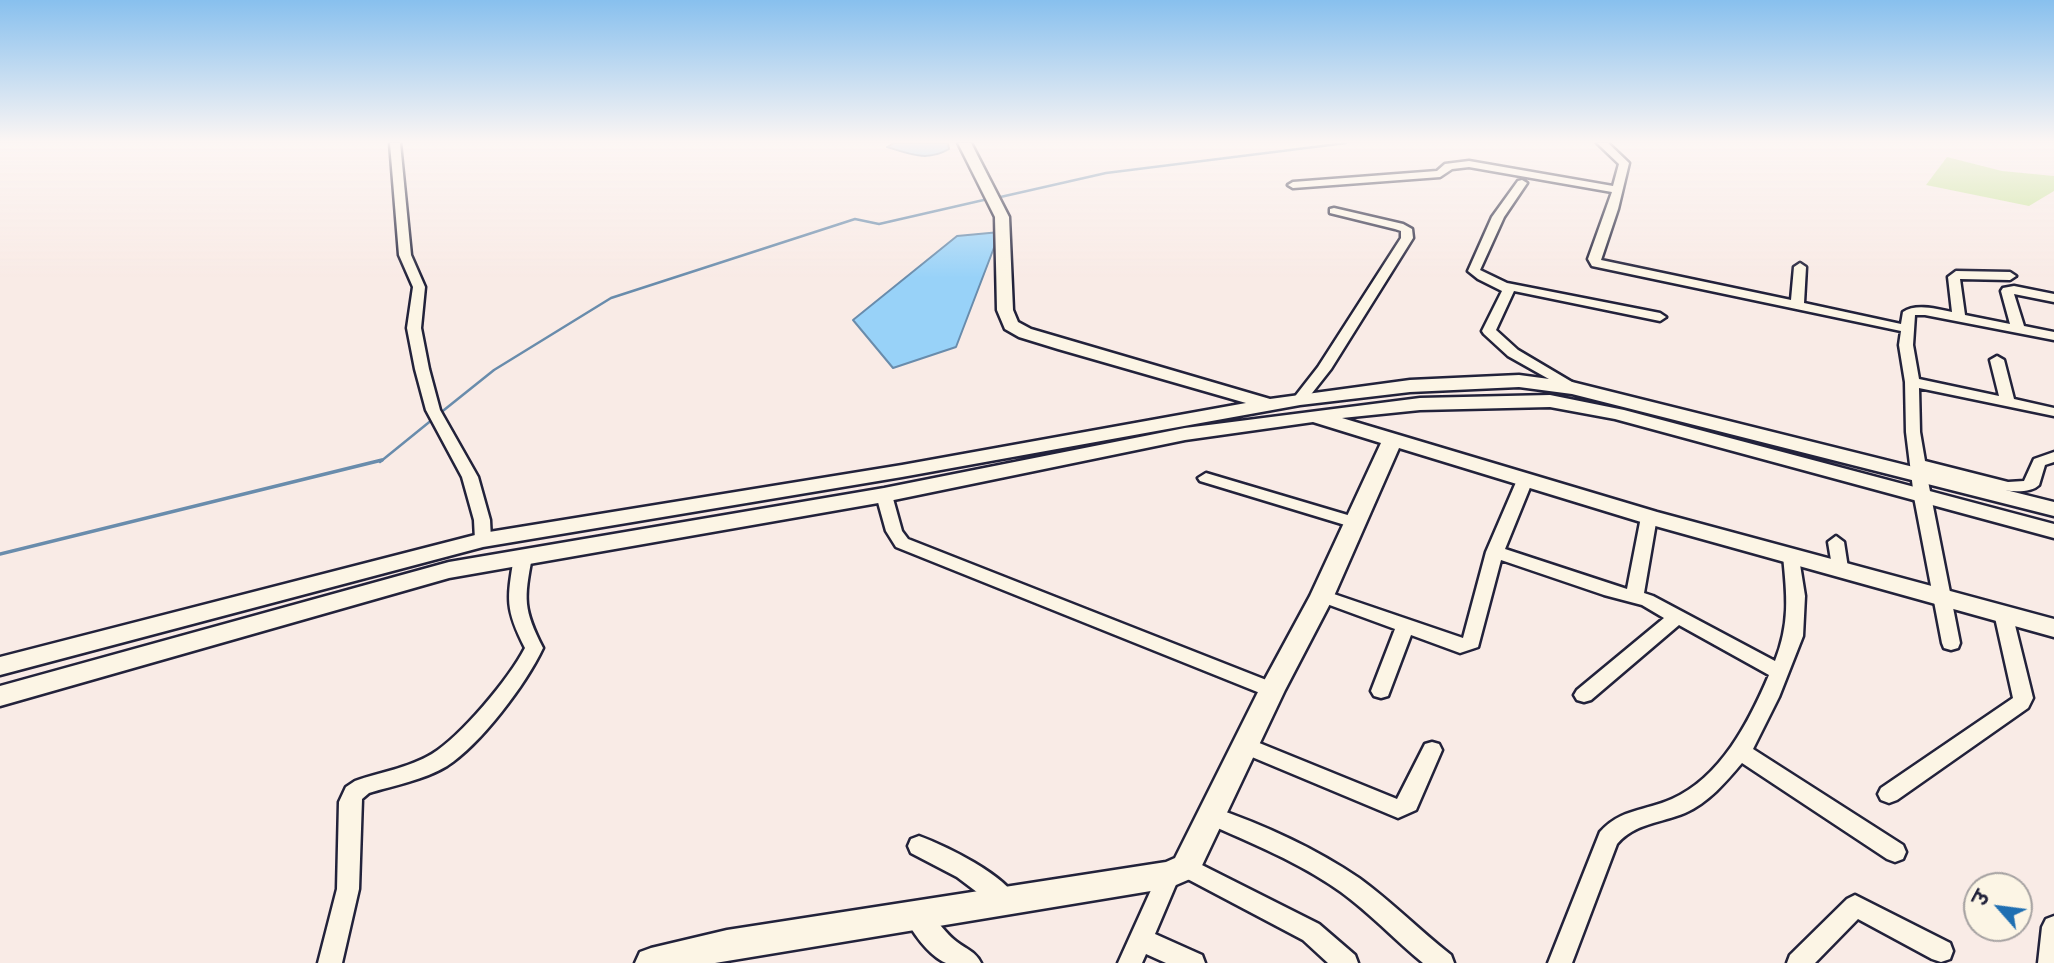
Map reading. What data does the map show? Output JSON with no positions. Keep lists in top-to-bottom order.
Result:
{
  "north": "top left"
}
